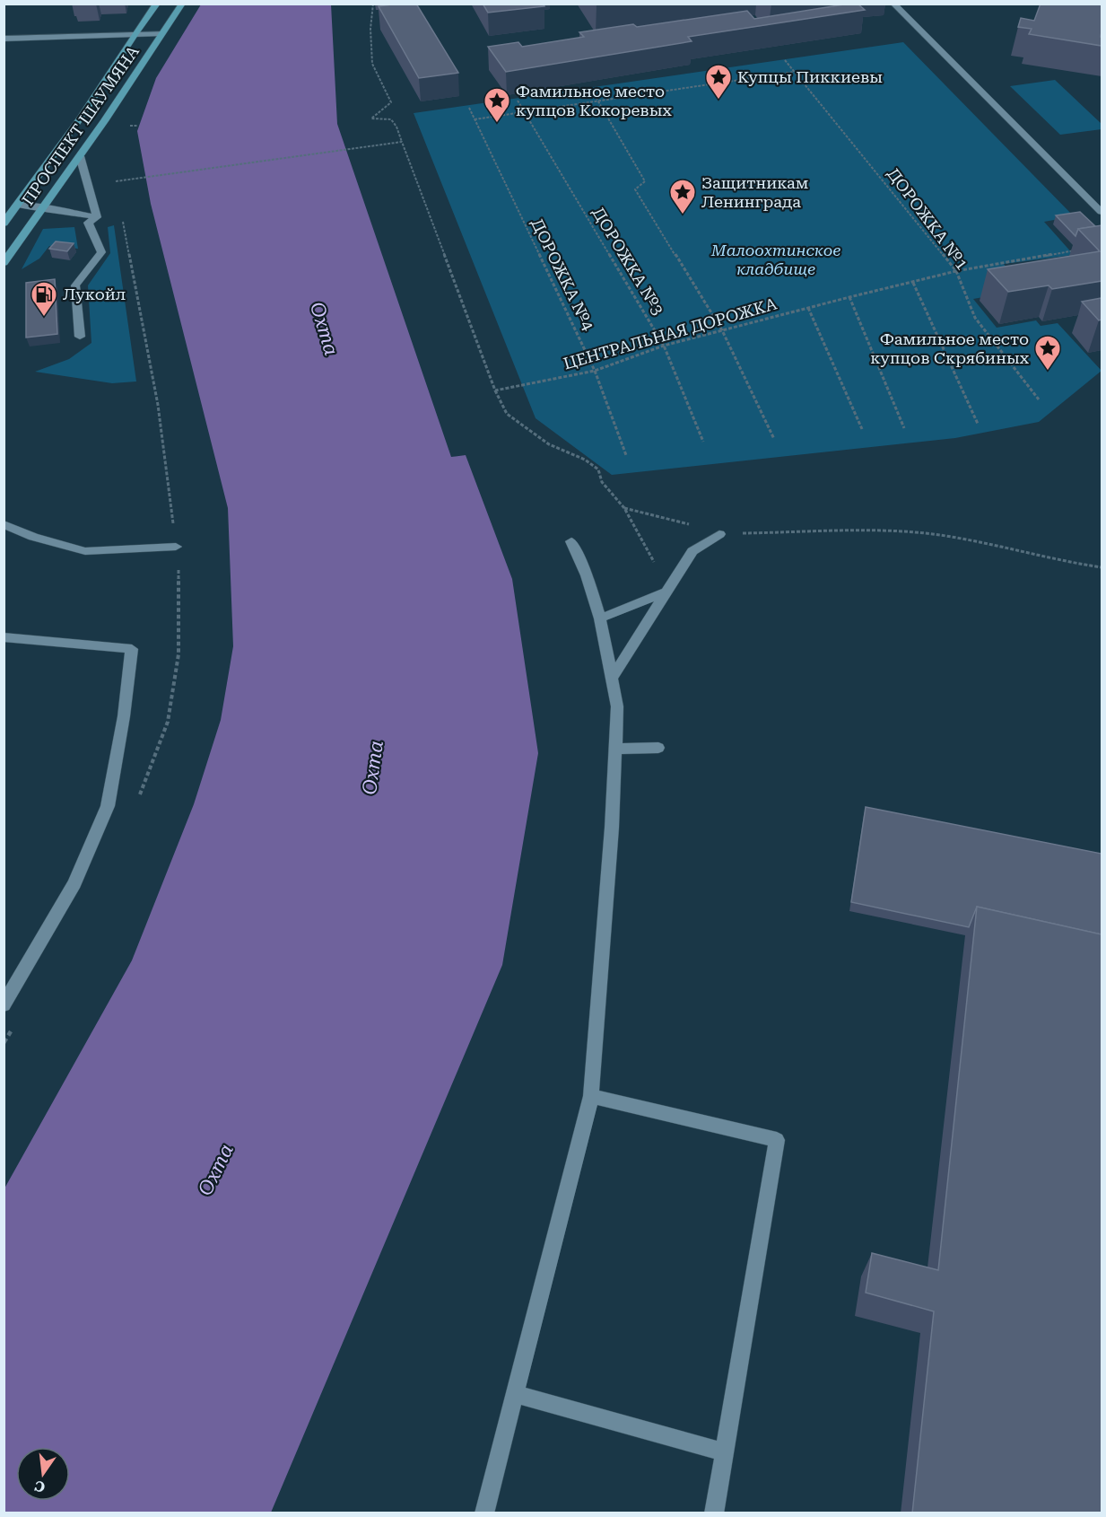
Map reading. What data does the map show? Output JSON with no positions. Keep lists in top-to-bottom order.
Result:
{
  "streets": {
    "street": ["ПРОСПЕКТ ШАУМЯНА"],
    "path": [
      "ДОРОЖКА №1",
      "ДОРОЖКА №3",
      "ДОРОЖКА №4",
      "ЦЕНТРАЛЬНАЯ ДОРОЖКА"
    ]
  },
  "crossings": [
    ["ДОРОЖКА №1", "ЦЕНТРАЛЬНАЯ ДОРОЖКА"],
    ["ДОРОЖКА №3", "ЦЕНТРАЛЬНАЯ ДОРОЖКА"],
    ["ДОРОЖКА №4", "ЦЕНТРАЛЬНАЯ ДОРОЖКА"]
  ],
  "water": ["Охта"],
  "parks": ["Малоохтинское кладбище"],
  "places": {
    "place": [
      "Купцы Пиккиевы",
      "Фамильное место купцов Кокоревых",
      "Защитникам Ленинграда",
      "Фамильное место купцов Скрябиных"
    ],
    "fuel station": ["Лукойл"]
  },
  "north": "bottom"
}
